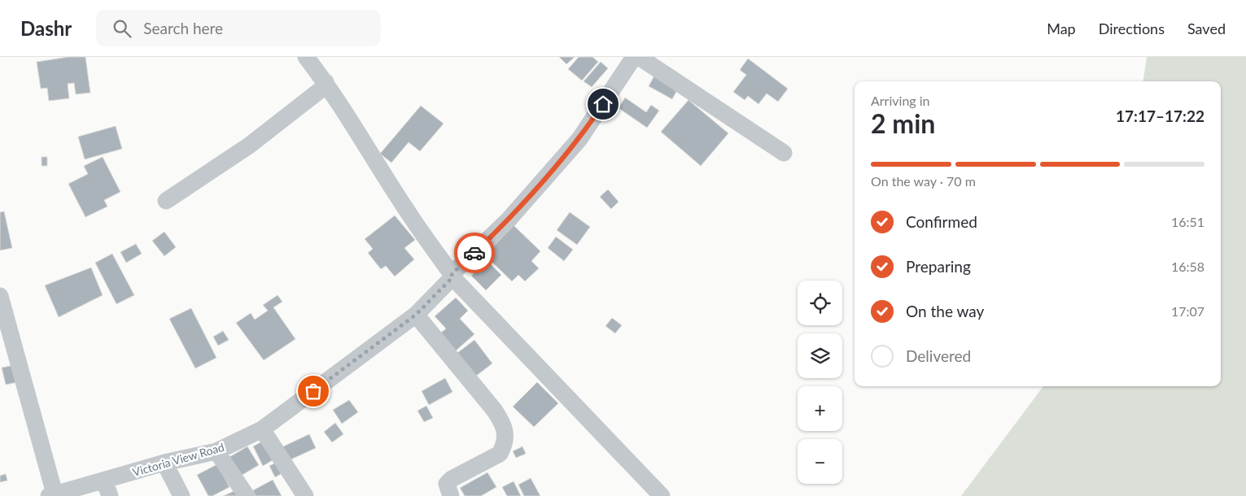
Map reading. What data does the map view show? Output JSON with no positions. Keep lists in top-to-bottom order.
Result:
{
  "streets": {
    "street": ["Victoria View Road"]
  },
  "page": {
    "header": "Dashr",
    "search": "Search here",
    "nav": ["Map", "Directions", "Saved"],
    "heading": ["2 min", "Arriving in", "17:17–17:22"],
    "bar": "On the way · 70 m",
    "list": [
      ["Confirmed", "16:51"],
      ["Preparing", "16:58"],
      ["On the way", "17:07"],
      "Delivered"
    ],
    "map_buttons": ["+", "−"]
  }
}
